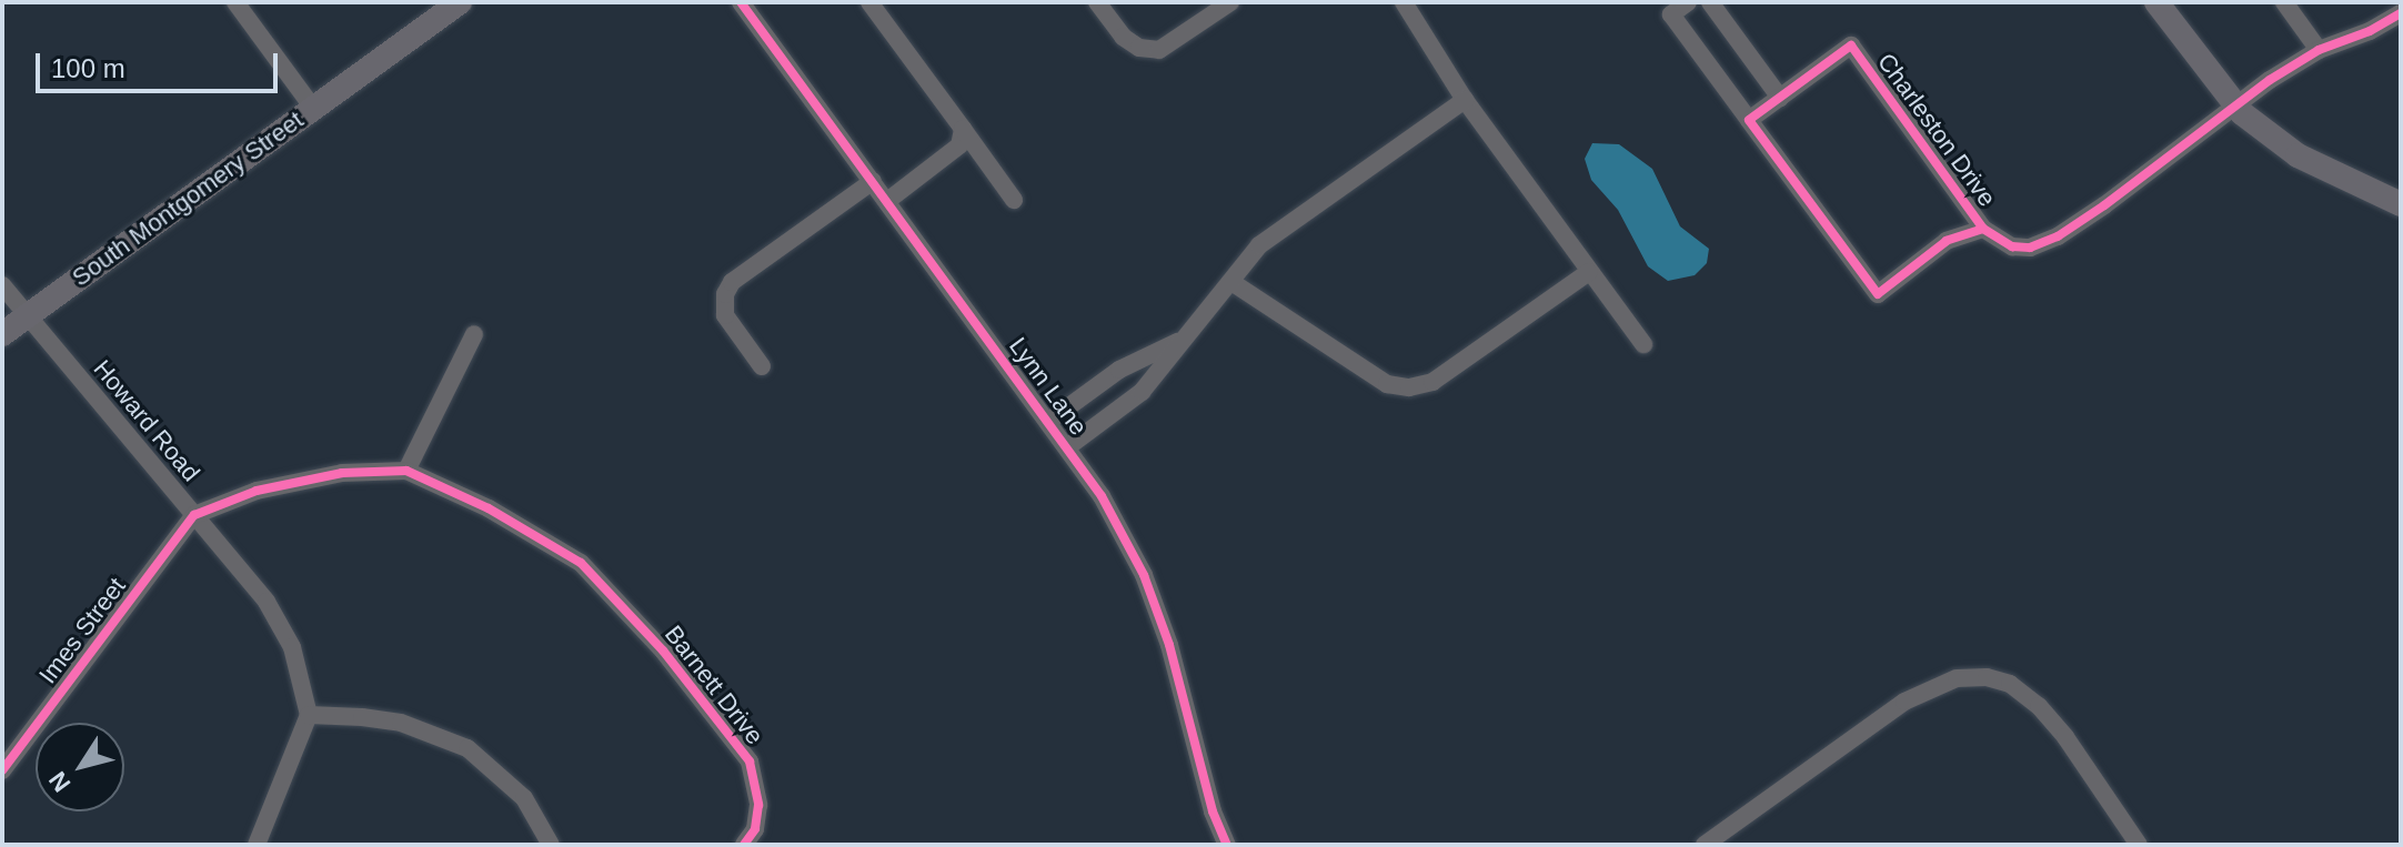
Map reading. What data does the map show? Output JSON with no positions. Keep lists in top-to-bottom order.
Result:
{
  "streets": {
    "street": [
      "Charleston Drive",
      "South Montgomery Street",
      "Lynn Lane",
      "Howard Road",
      "Imes Street",
      "Barnett Drive"
    ]
  },
  "crossings": [
    ["South Montgomery Street", "Howard Road"],
    ["Howard Road", "Imes Street"],
    ["Howard Road", "Barnett Drive"],
    ["Imes Street", "Barnett Drive"]
  ],
  "scale_bar": "100 m",
  "north": "bottom left"
}
